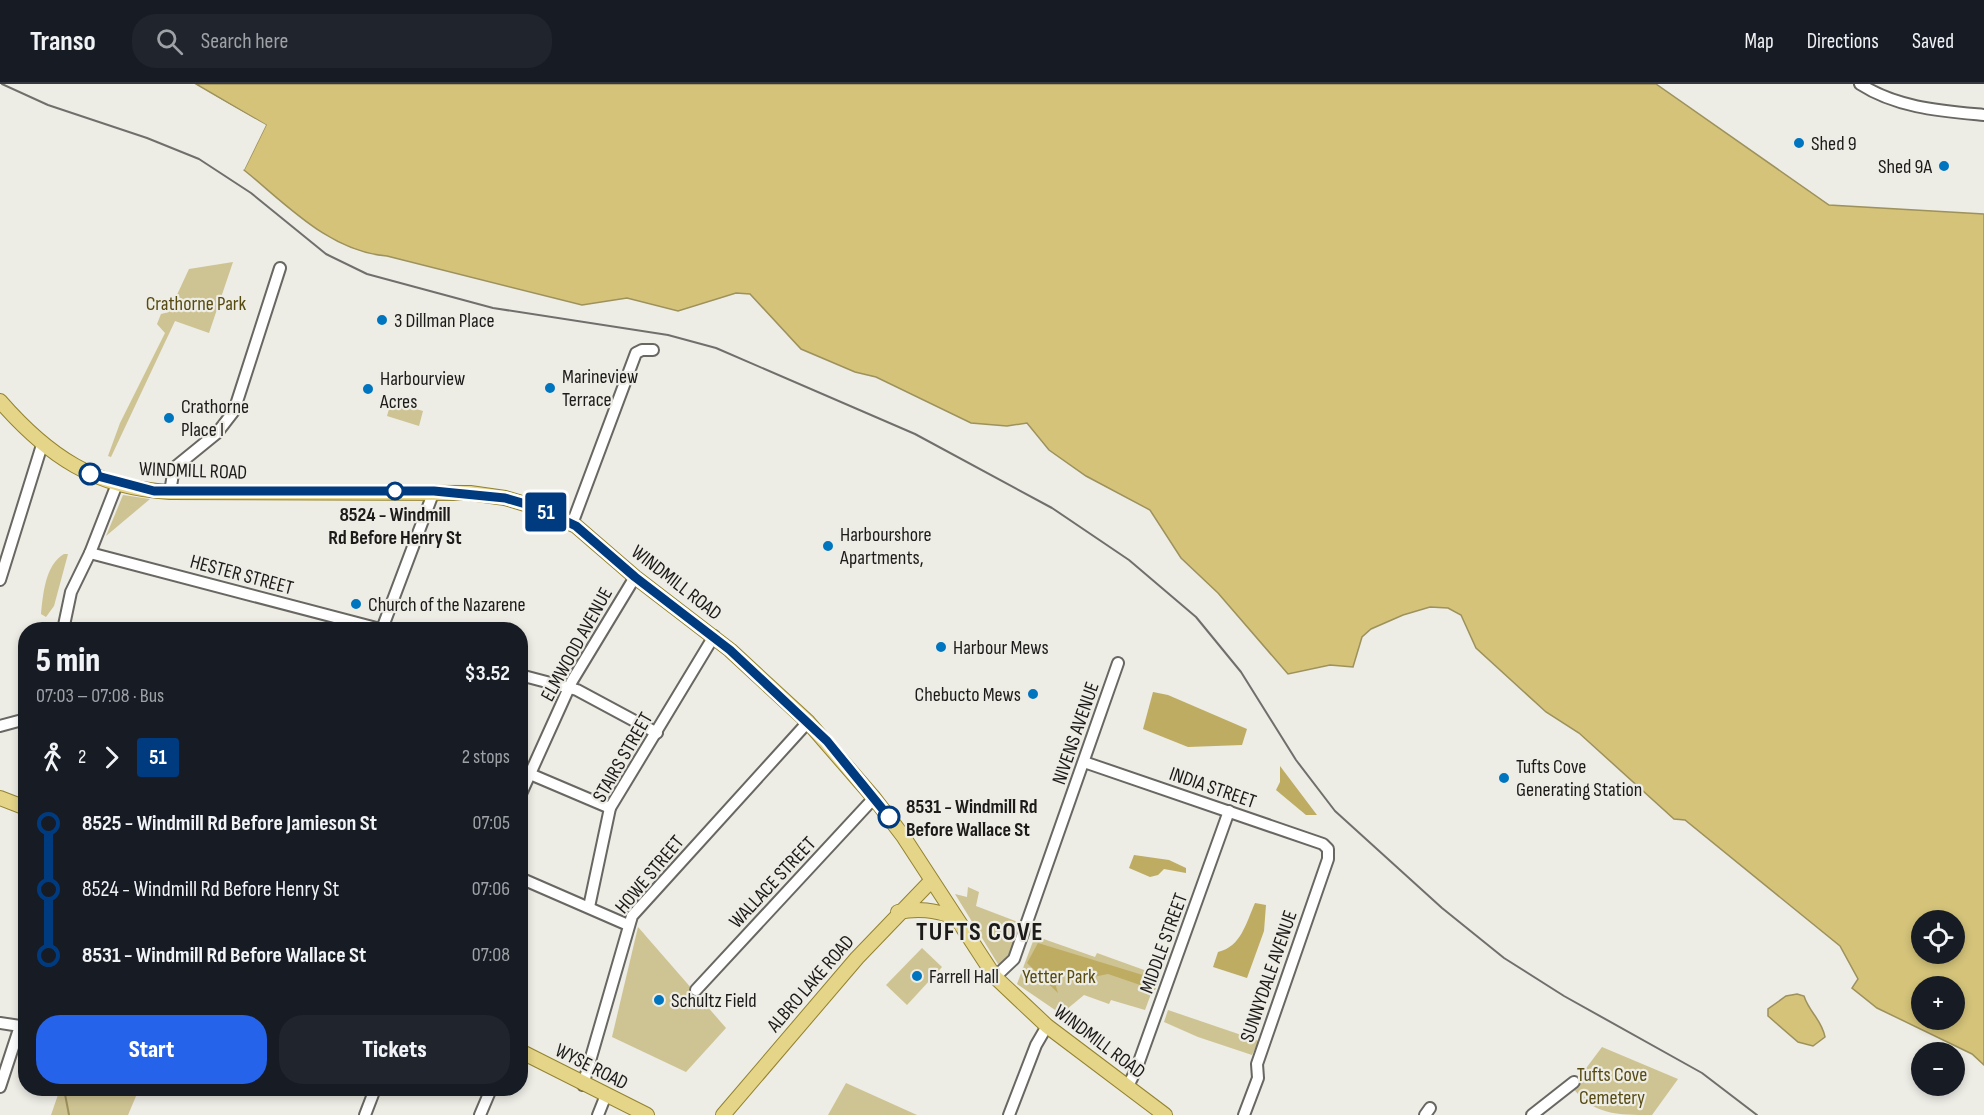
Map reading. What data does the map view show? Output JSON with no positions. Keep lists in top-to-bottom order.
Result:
{
  "streets": {
    "main road": ["WINDMILL ROAD", "ALBRO LAKE ROAD", "WYSE ROAD"],
    "street": [
      "HESTER STREET",
      "ELMWOOD AVENUE",
      "NIVENS AVENUE",
      "STAIRS STREET",
      "INDIA STREET",
      "HOWE STREET",
      "WALLACE STREET",
      "MIDDLE STREET",
      "SUNNYDALE AVENUE"
    ]
  },
  "crossings": [
    ["WINDMILL ROAD", "ELMWOOD AVENUE"],
    ["WINDMILL ROAD", "NIVENS AVENUE"],
    ["WINDMILL ROAD", "STAIRS STREET"],
    ["WINDMILL ROAD", "HOWE STREET"],
    ["WINDMILL ROAD", "WALLACE STREET"],
    ["WINDMILL ROAD", "MIDDLE STREET"],
    ["WINDMILL ROAD", "ALBRO LAKE ROAD"],
    ["NIVENS AVENUE", "INDIA STREET"],
    ["INDIA STREET", "MIDDLE STREET"],
    ["INDIA STREET", "SUNNYDALE AVENUE"],
    ["HOWE STREET", "WYSE ROAD"]
  ],
  "districts": ["TUFTS COVE"],
  "parks": ["Crathorne Park", "Yetter Park", "Tufts Cove Cemetery"],
  "places": [
    "Shed 9",
    "Shed 9A",
    "3 Dillman Place",
    "Marineview Terrace",
    "Harbourview Acres",
    "Crathorne Place I",
    "8524 - Windmill Rd Before Henry St",
    "Harbourshore Apartments,",
    "Church of the Nazarene",
    "Harbour Mews",
    "Chebucto Mews",
    "Tufts Cove Generating Station",
    "8531 - Windmill Rd Before Wallace St",
    "Farrell Hall",
    "Schultz Field"
  ],
  "lines": ["bus line 51"],
  "page": {
    "header": "Transo",
    "search": "Search here",
    "nav": ["Map", "Directions", "Saved"],
    "on_map": "51",
    "heading": ["5 min", "07:03 – 07:08 · Bus", "$3.52"],
    "legs": ["2", "51", "2 stops"],
    "list": [
      {
        "name": "8525 - Windmill Rd Before Jamieson St",
        "value": "07:05"
      },
      {
        "name": "8524 - Windmill Rd Before Henry St",
        "value": "07:06"
      },
      {
        "name": "8531 - Windmill Rd Before Wallace St",
        "value": "07:08"
      }
    ],
    "map_buttons": ["+", "−"],
    "buttons": ["Start", "Tickets"]
  }
}
